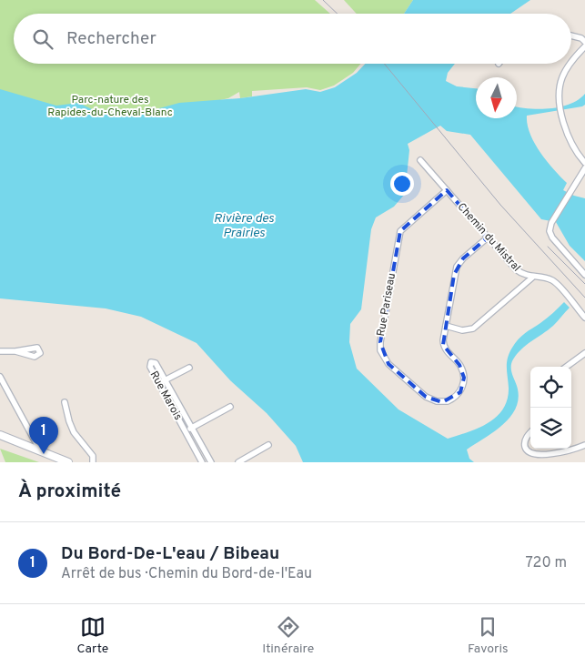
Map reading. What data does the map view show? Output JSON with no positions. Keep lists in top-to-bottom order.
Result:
{
  "streets": {
    "street": ["Chemin du Mistral", "Rue Pariseau", "Rue Marois"]
  },
  "crossings": [
    ["Chemin du Mistral", "Rue Pariseau"]
  ],
  "water": ["Rivière des Prairies"],
  "parks": ["Parc-nature des Rapides-du-Cheval-Blanc"],
  "north": "bottom",
  "page": {
    "search": "Rechercher",
    "pins": "1",
    "heading": "À proximité",
    "list": [
      {
        "mark": "1",
        "name": "Du Bord-De-L'eau / Bibeau",
        "note": "Arrêt de bus · Chemin du Bord-de-l'Eau",
        "value": "720 m"
      }
    ],
    "nav": ["Carte", "Itinéraire", "Favoris"]
  }
}
